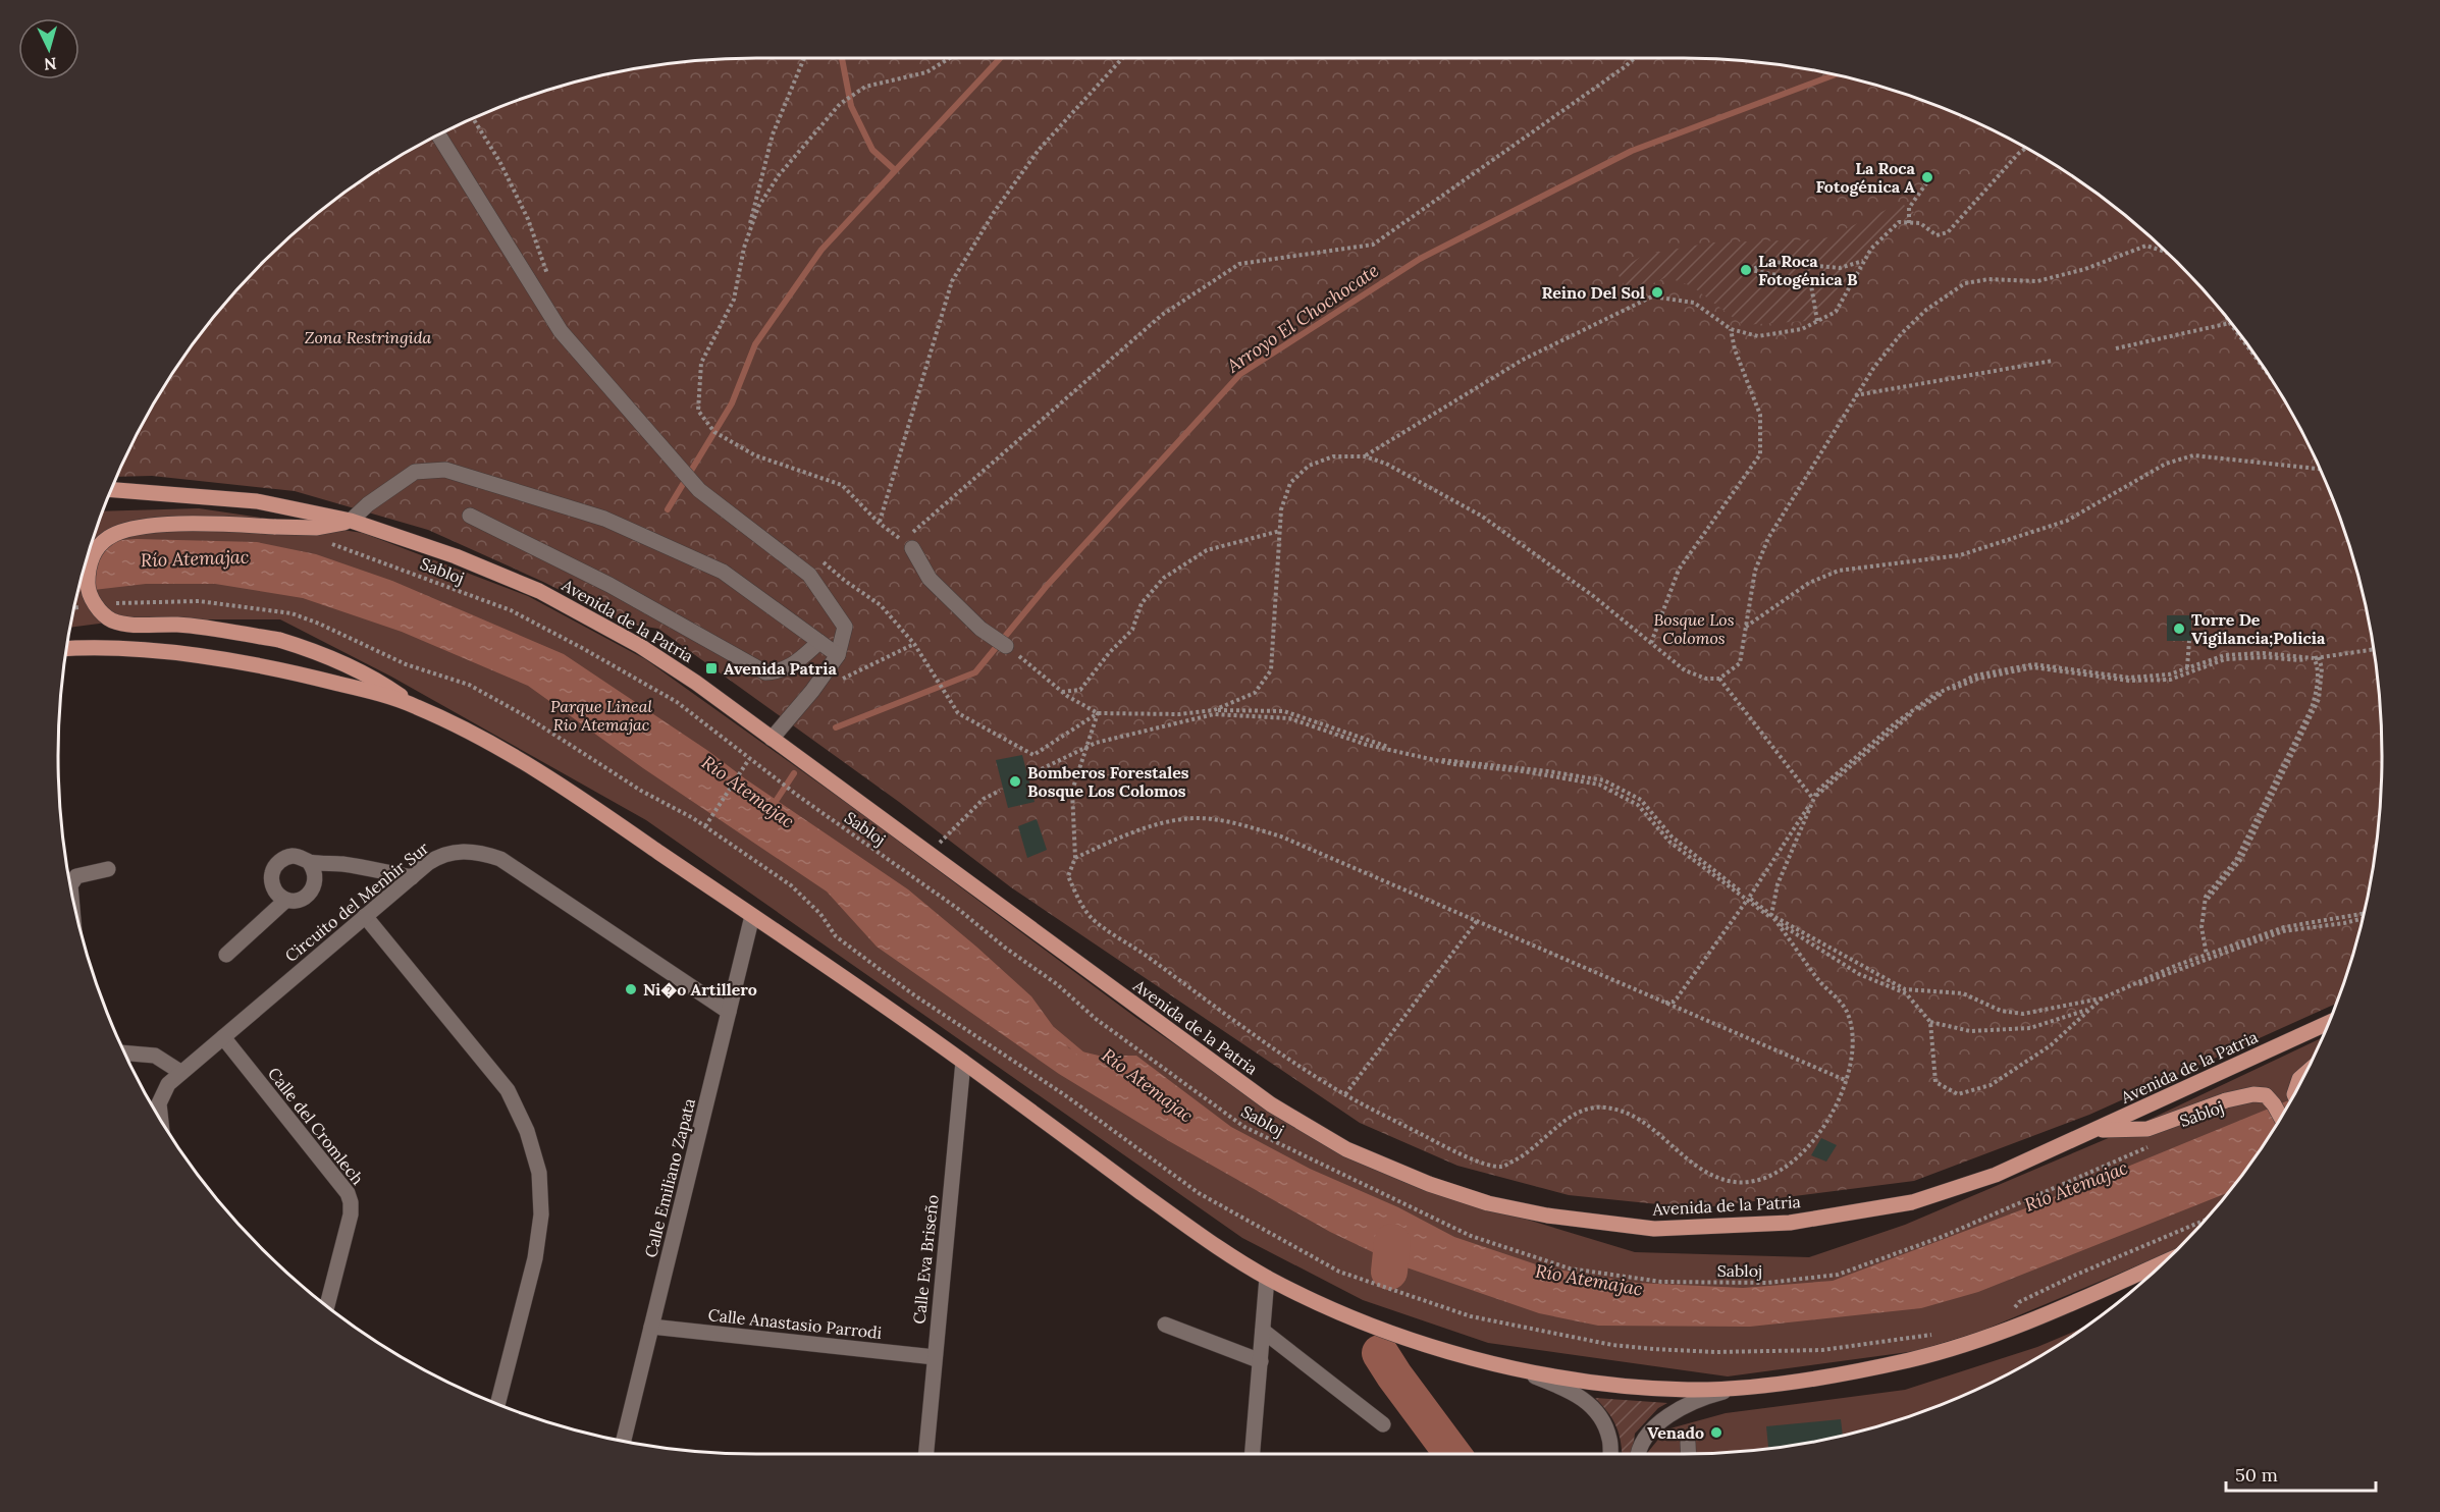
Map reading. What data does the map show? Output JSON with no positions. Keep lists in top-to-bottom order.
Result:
{
  "streets": {
    "main road": ["Avenida de la Patria"],
    "street": [
      "Circuito del Menhir Sur",
      "Calle del Cromlech",
      "Calle Emiliano Zapata",
      "Calle Eva Briseño",
      "Calle Anastasio Parrodi"
    ],
    "path": ["Sabloj"]
  },
  "crossings": [
    ["Circuito del Menhir Sur", "Calle del Cromlech"],
    ["Circuito del Menhir Sur", "Calle Emiliano Zapata"],
    ["Calle Emiliano Zapata", "Calle Anastasio Parrodi"],
    ["Calle Eva Briseño", "Calle Anastasio Parrodi"]
  ],
  "water": ["Arroyo El Chochocate", "Río Atemajac"],
  "parks": ["Zona Restringida", "Bosque Los Colomos", "Parque Lineal Rio Atemajac"],
  "places": {
    "other": [
      "La Roca Fotogénica A",
      "La Roca Fotogénica B",
      "Reino Del Sol",
      "Torre De Vigilancia;Policia",
      "Bomberos Forestales Bosque Los Colomos",
      "Ni�o Artillero",
      "Venado"
    ],
    "transit": ["Avenida Patria"]
  },
  "scale_bar": "50 m",
  "north": "bottom"
}
